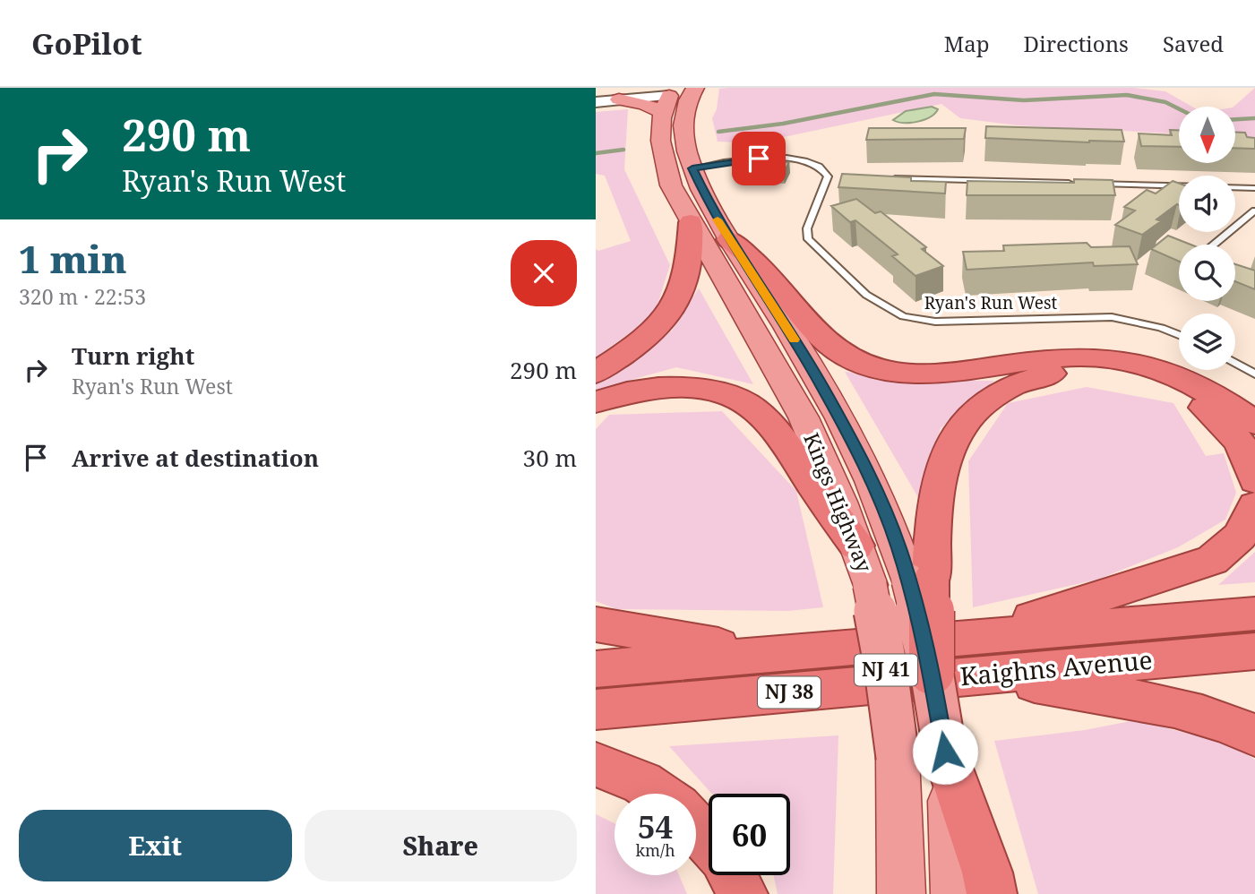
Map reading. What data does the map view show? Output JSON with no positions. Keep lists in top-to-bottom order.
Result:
{
  "streets": {
    "highway": ["Kaighns Avenue", "NJ 38"],
    "main road": ["Kings Highway", "NJ 41"],
    "lane": ["Ryan's Run West"]
  },
  "crossings": [
    ["Kings Highway", "NJ 41"]
  ],
  "north": "bottom",
  "page": {
    "header": "GoPilot",
    "nav": ["Map", "Directions", "Saved"],
    "turn": ["290 m", "Ryan's Run West"],
    "heading": ["1 min", "320 m · 22:53"],
    "list": [
      {
        "name": "Turn right",
        "note": "Ryan's Run West",
        "value": "290 m"
      },
      {
        "name": "Arrive at destination",
        "value": "30 m"
      }
    ],
    "speed": "54 km/h",
    "limit": "60",
    "buttons": ["Exit", "Share"]
  }
}
